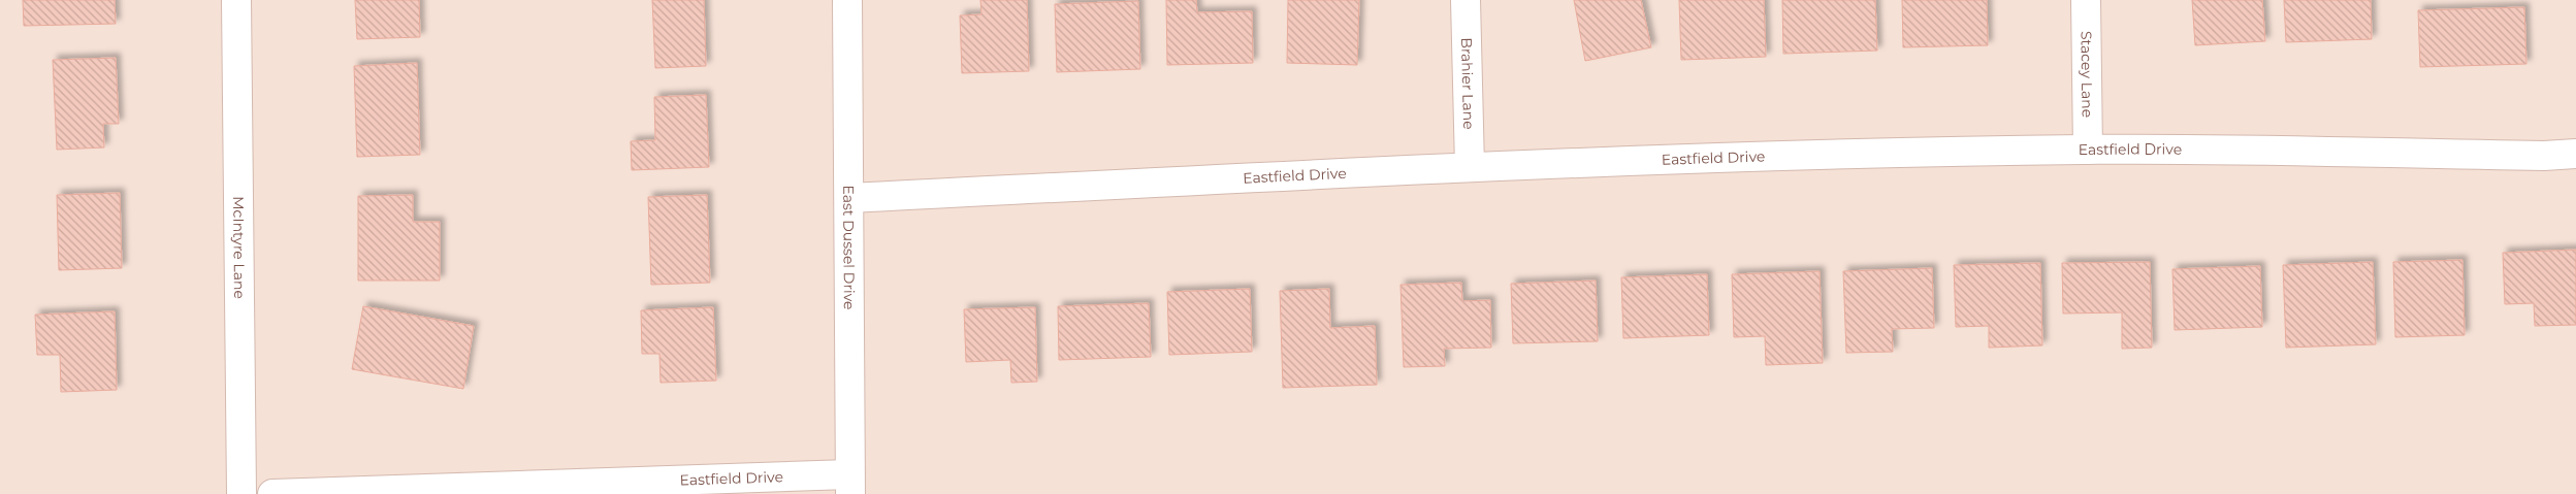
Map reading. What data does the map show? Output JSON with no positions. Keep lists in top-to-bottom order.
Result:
{
  "streets": {
    "street": [
      "Stacey Lane",
      "Brahier Lane",
      "Eastfield Drive",
      "McIntyre Lane",
      "East Dussel Drive"
    ]
  },
  "crossings": [
    ["Stacey Lane", "Eastfield Drive"],
    ["Brahier Lane", "Eastfield Drive"],
    ["Eastfield Drive", "East Dussel Drive"]
  ]
}
